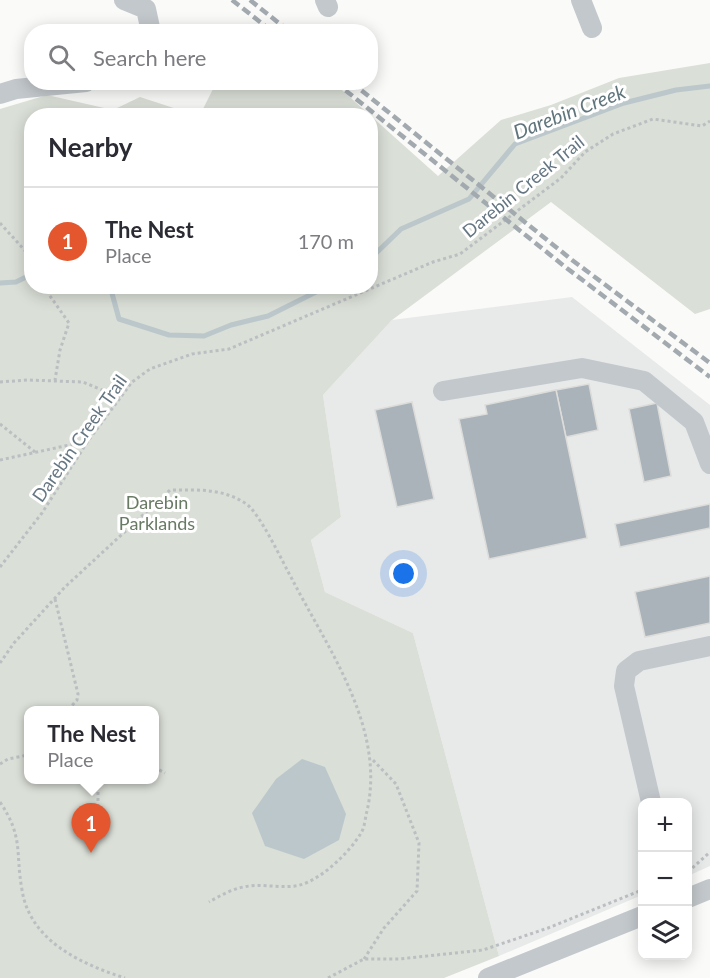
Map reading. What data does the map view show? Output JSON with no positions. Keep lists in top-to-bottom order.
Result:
{
  "streets": {
    "path": ["Darebin Creek Trail"]
  },
  "water": ["Darebin Creek"],
  "parks": ["Darebin Parklands"],
  "page": {
    "search": "Search here",
    "heading": "Nearby",
    "list": [
      {
        "mark": "1",
        "name": "The Nest",
        "note": "Place",
        "value": "170 m"
      }
    ],
    "popup": ["The Nest", "Place"],
    "map_buttons": ["+", "−"],
    "pins": "1"
  }
}
